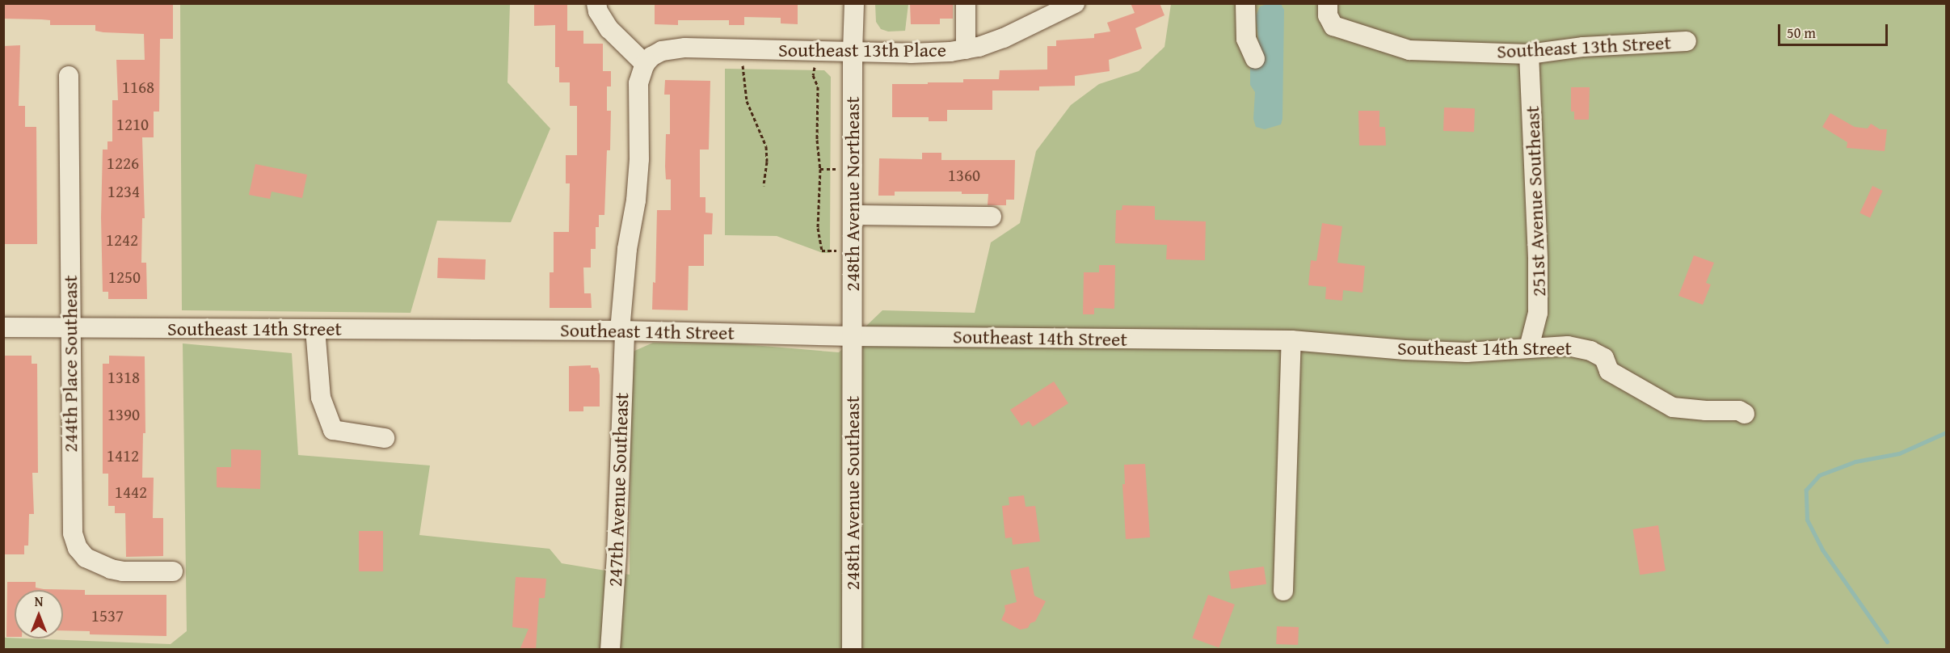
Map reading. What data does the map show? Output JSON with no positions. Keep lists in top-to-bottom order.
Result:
{
  "streets": {
    "street": [
      "Southeast 13th Street",
      "Southeast 13th Place",
      "248th Avenue Northeast",
      "251st Avenue Southeast",
      "Southeast 14th Street",
      "244th Place Southeast",
      "247th Avenue Southeast",
      "248th Avenue Southeast"
    ]
  },
  "crossings": [
    ["Southeast 13th Street", "251st Avenue Southeast"],
    ["Southeast 13th Place", "248th Avenue Northeast"],
    ["Southeast 13th Place", "247th Avenue Southeast"],
    ["248th Avenue Northeast", "Southeast 14th Street"],
    ["248th Avenue Northeast", "248th Avenue Southeast"],
    ["251st Avenue Southeast", "Southeast 14th Street"],
    ["Southeast 14th Street", "244th Place Southeast"],
    ["Southeast 14th Street", "247th Avenue Southeast"],
    ["Southeast 14th Street", "248th Avenue Southeast"]
  ],
  "house_numbers": [
    "1168",
    "1210",
    "1226",
    "1360",
    "1234",
    "1242",
    "1250",
    "1318",
    "1390",
    "1412",
    "1442",
    "1537"
  ],
  "scale_bar": "50 m",
  "north": "top"
}
